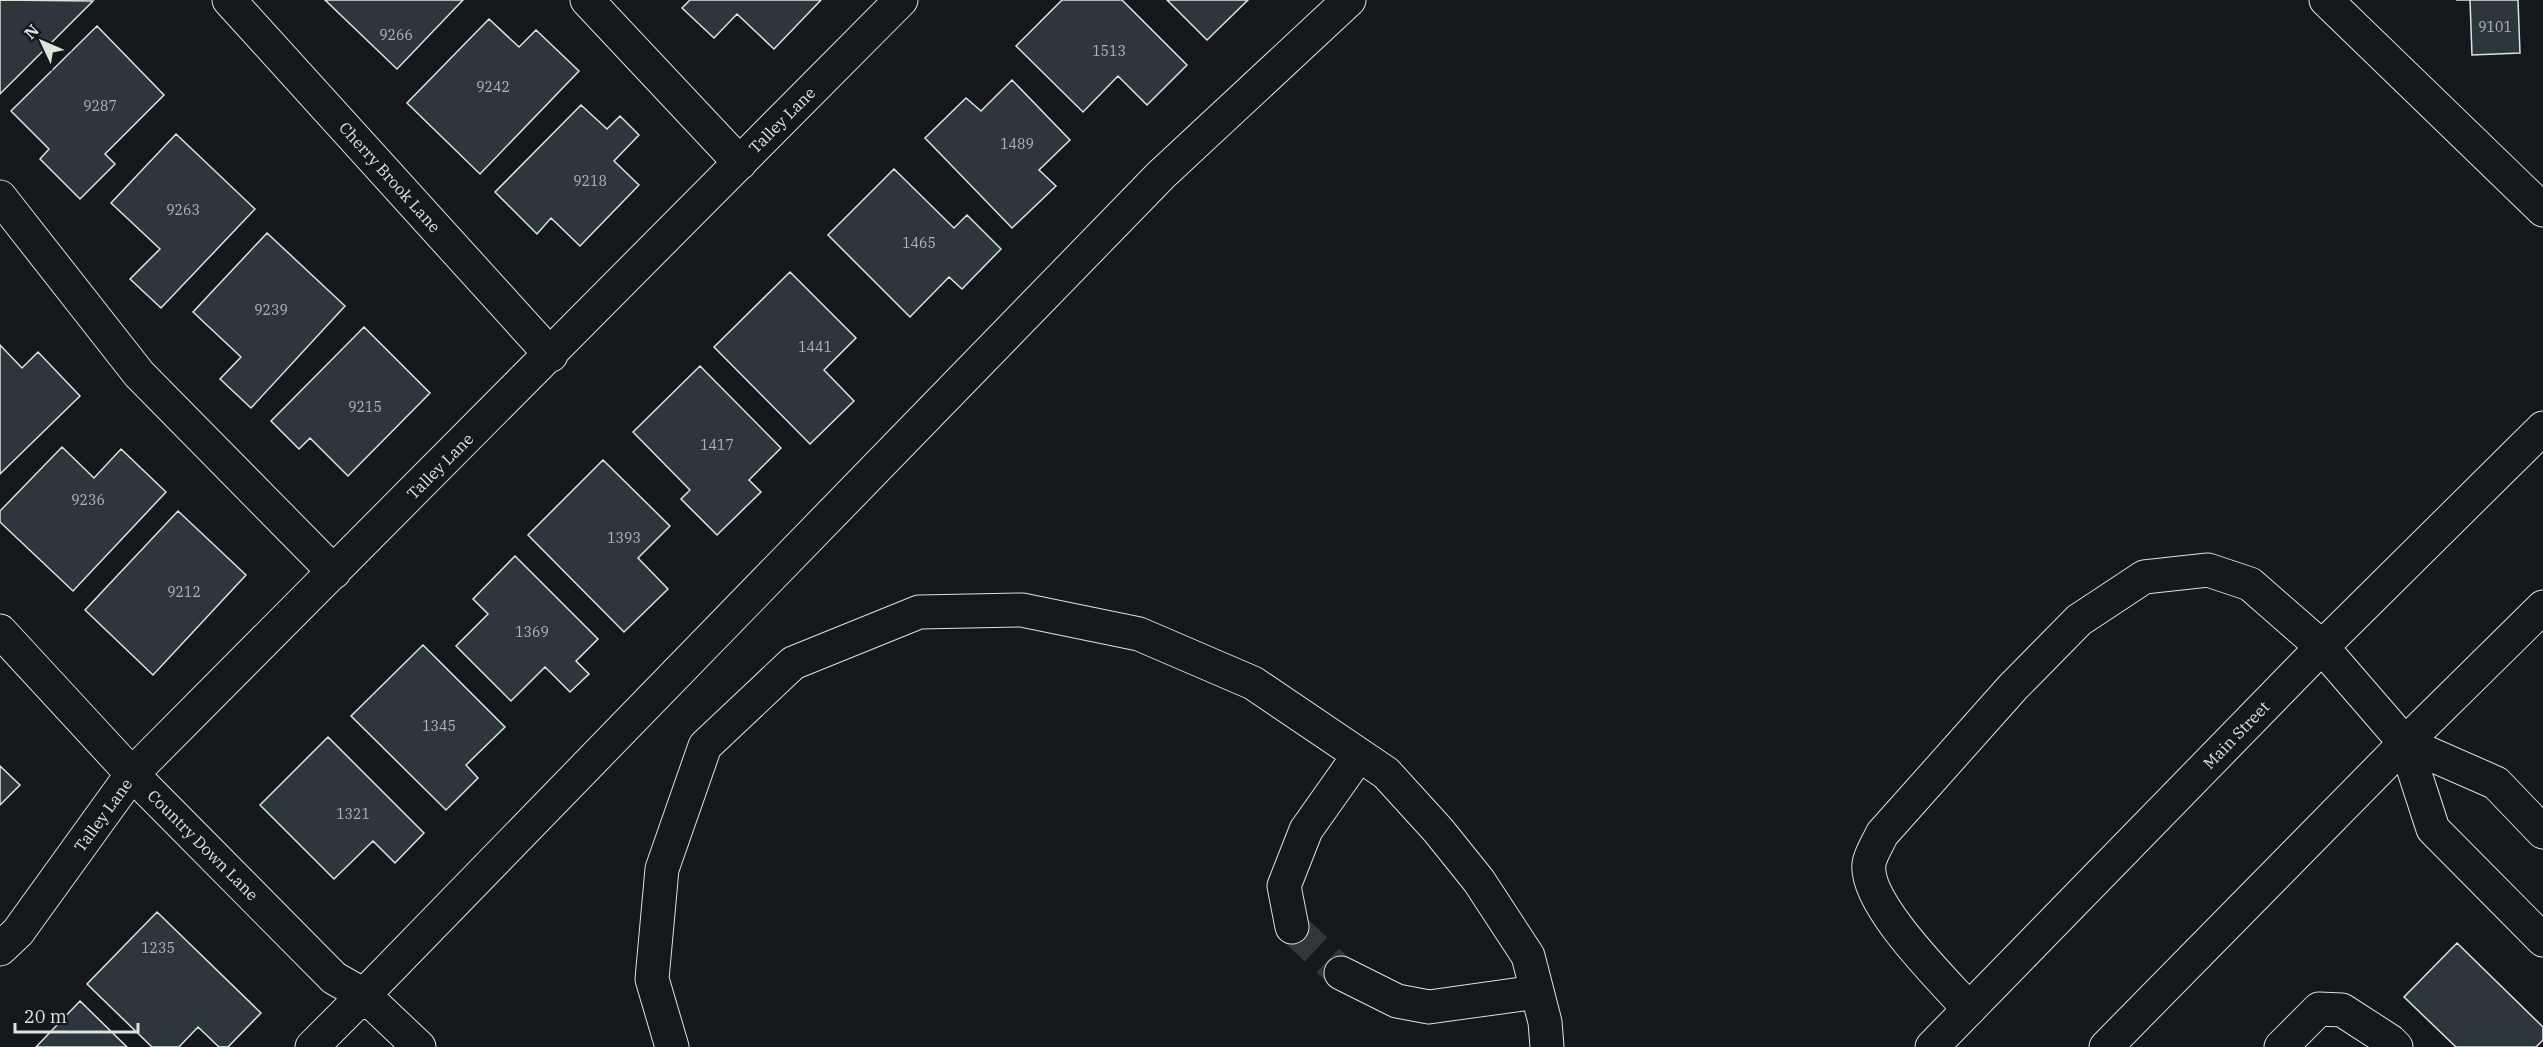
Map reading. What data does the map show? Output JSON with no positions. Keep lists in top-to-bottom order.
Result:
{
  "streets": {
    "street": [
      "Talley Lane",
      "Cherry Brook Lane",
      "Main Street",
      "Country Down Lane"
    ]
  },
  "crossings": [
    ["Talley Lane", "Cherry Brook Lane"],
    ["Talley Lane", "Country Down Lane"]
  ],
  "house_numbers": [
    "9101",
    "9266",
    "1513",
    "9242",
    "9287",
    "1489",
    "9218",
    "9263",
    "1465",
    "9239",
    "1441",
    "9215",
    "1417",
    "9236",
    "1393",
    "9212",
    "1369",
    "1345",
    "1321",
    "1235"
  ],
  "scale_bar": "20 m",
  "north": "top left"
}
